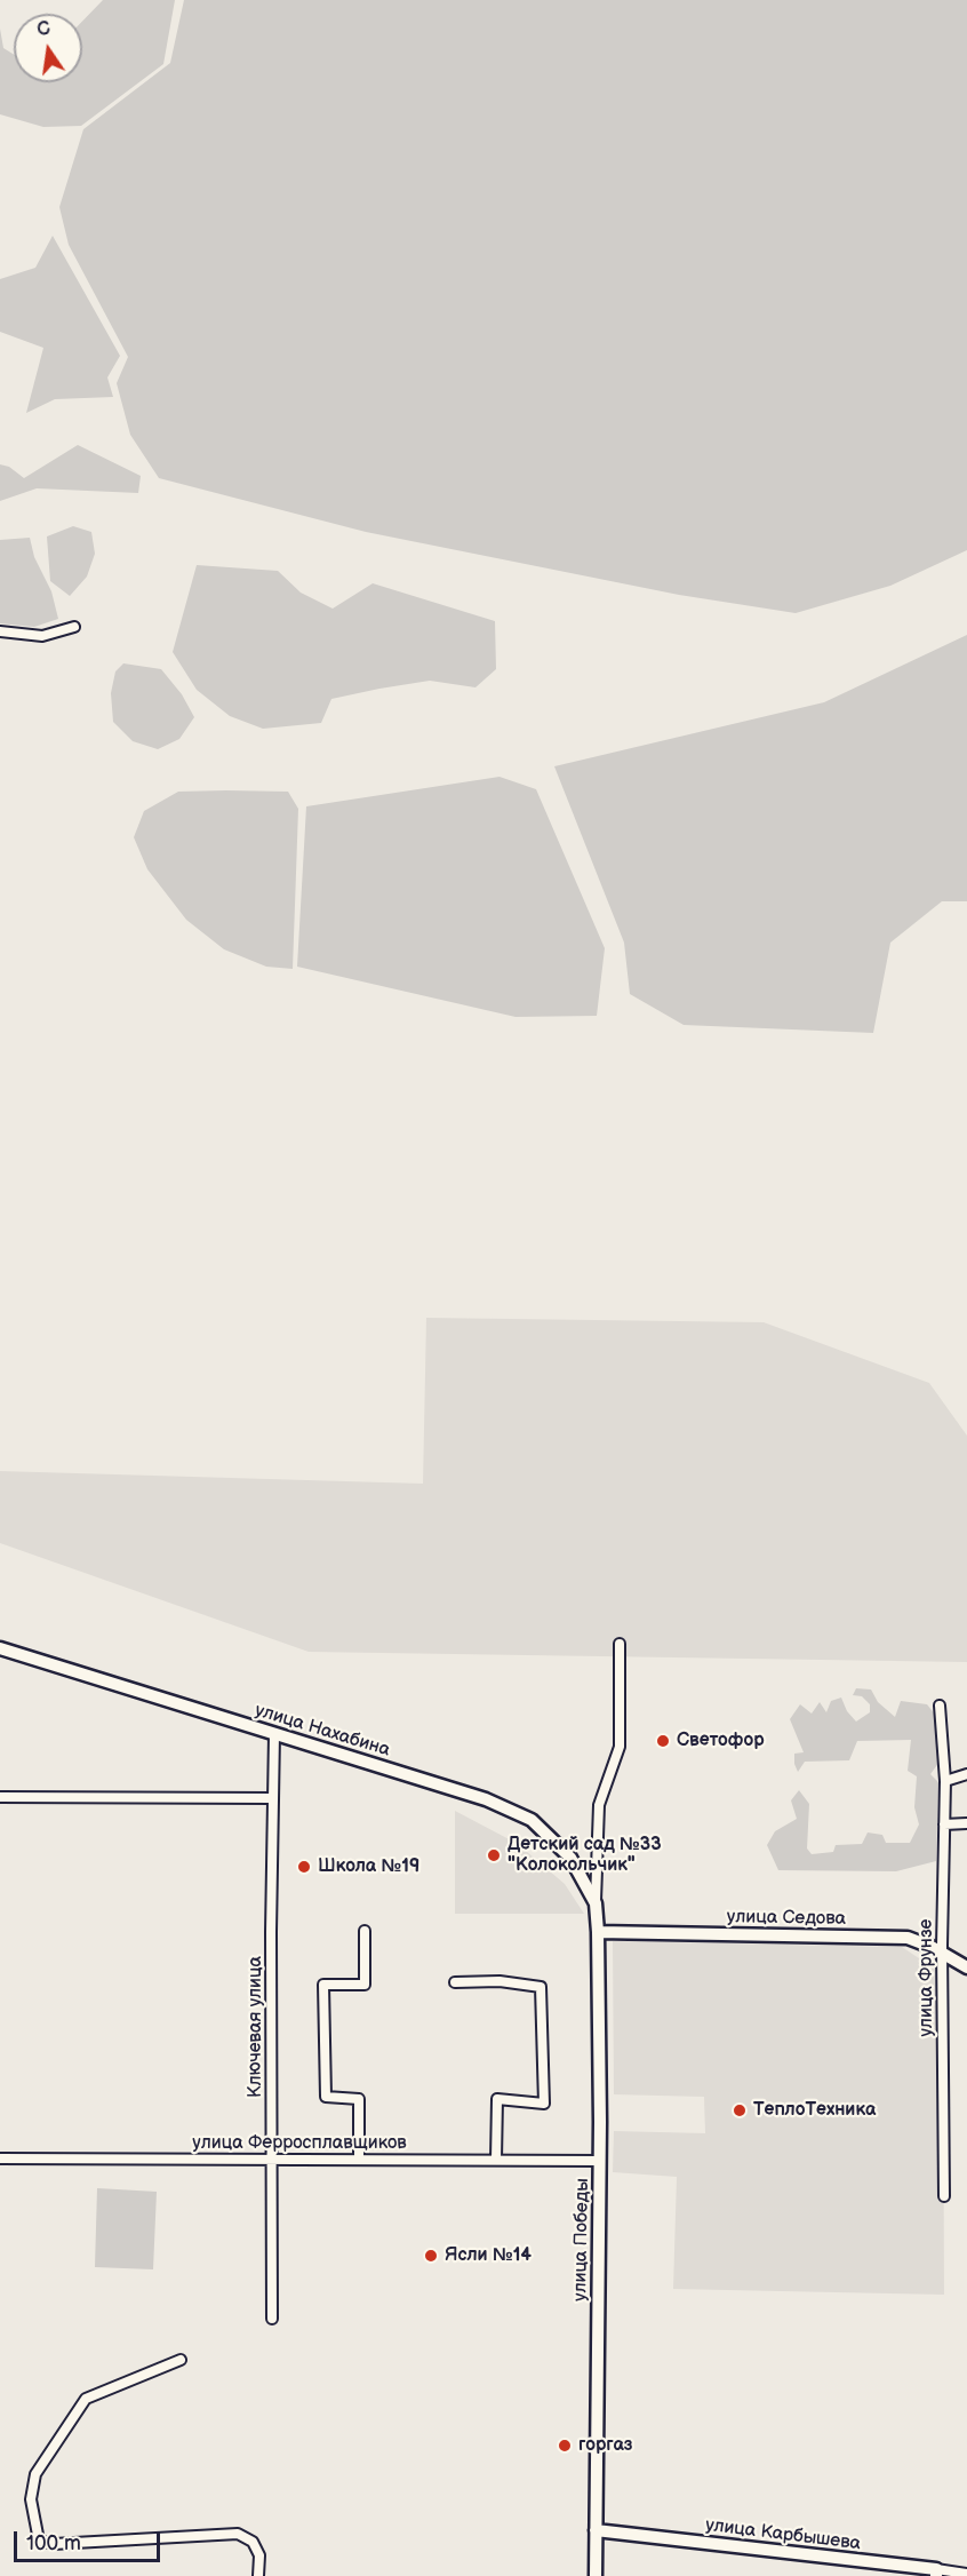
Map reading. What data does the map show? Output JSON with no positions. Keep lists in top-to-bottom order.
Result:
{
  "streets": {
    "main road": [
      "улица Нахабина",
      "улица Седова",
      "улица Победы",
      "улица Карбышева"
    ],
    "street": ["улица Фрунзе", "Ключевая улица", "улица Ферросплавщиков"]
  },
  "crossings": [
    ["улица Нахабина", "Ключевая улица"],
    ["улица Нахабина", "улица Победы"],
    ["улица Седова", "улица Фрунзе"],
    ["улица Седова", "улица Победы"],
    ["Ключевая улица", "улица Ферросплавщиков"],
    ["улица Ферросплавщиков", "улица Победы"],
    ["улица Победы", "улица Карбышева"]
  ],
  "places": [
    "Светофор",
    "Детский сад №33 \"Колокольчик\"",
    "Школа №19",
    "ТеплоТехника",
    "Ясли №14",
    "горгаз"
  ],
  "scale_bar": "100 m",
  "north": "top"
}
